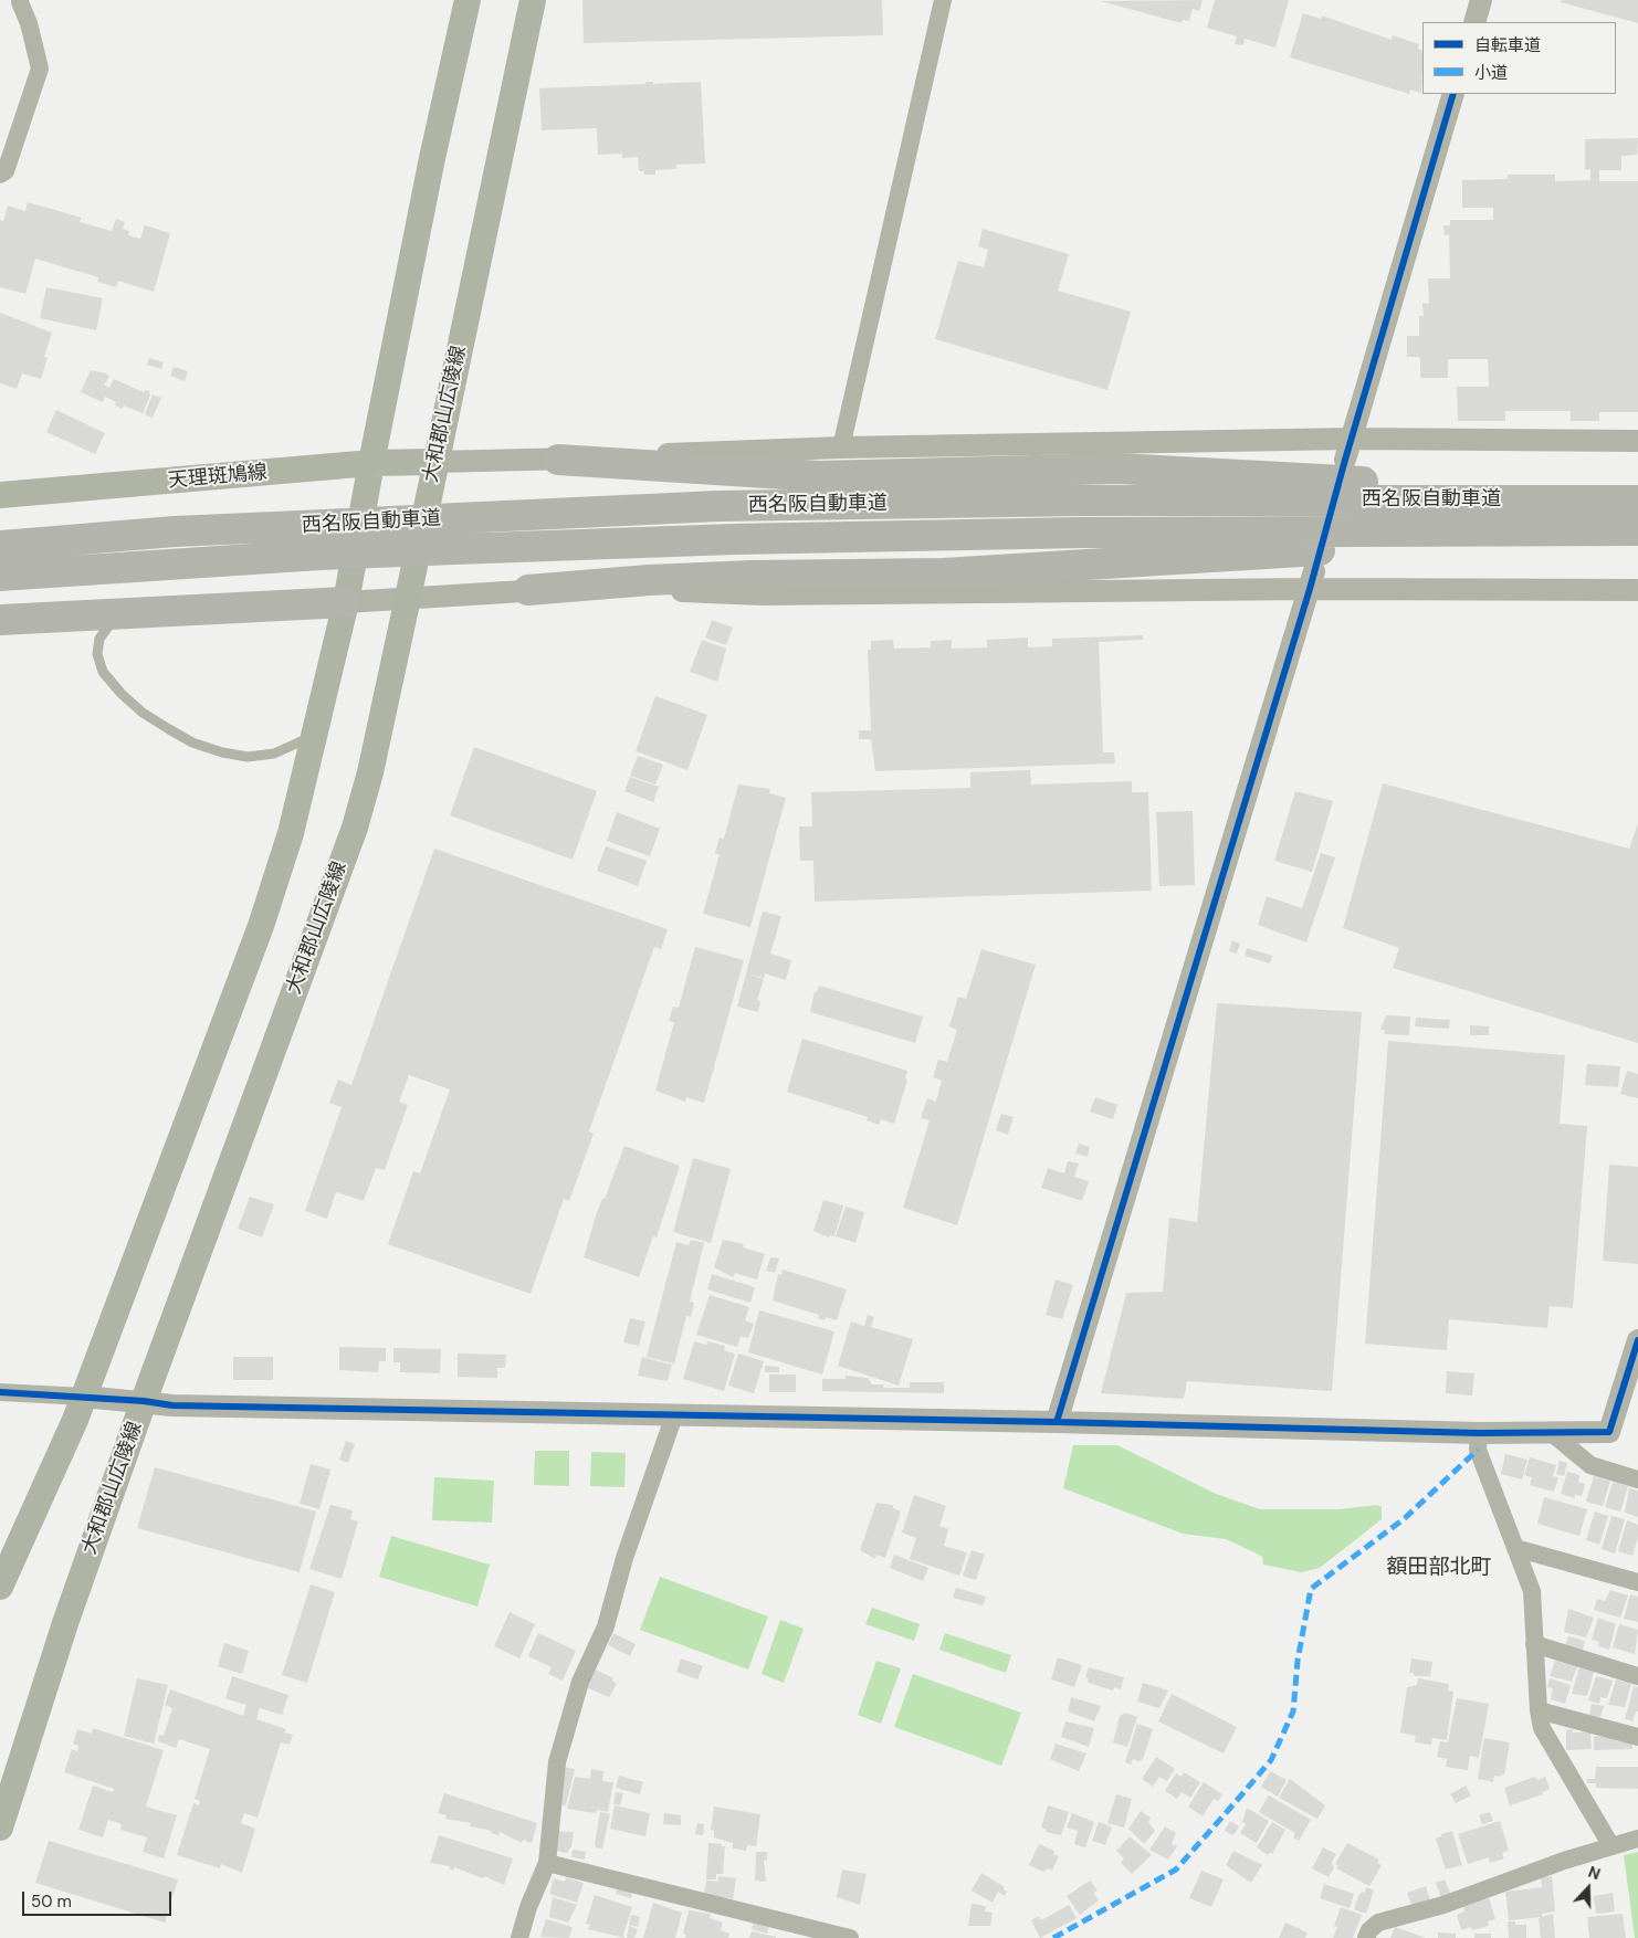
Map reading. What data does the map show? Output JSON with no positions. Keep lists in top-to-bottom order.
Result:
{
  "streets": {
    "highway": ["西名阪自動車道"],
    "main road": ["大和郡山広陵線", "天理斑鳩線"]
  },
  "crossings": [
    ["大和郡山広陵線", "天理斑鳩線"]
  ],
  "districts": ["額田部北町"],
  "legend": ["自転車道", "小道"],
  "scale_bar": "50 m",
  "north": "top"
}
